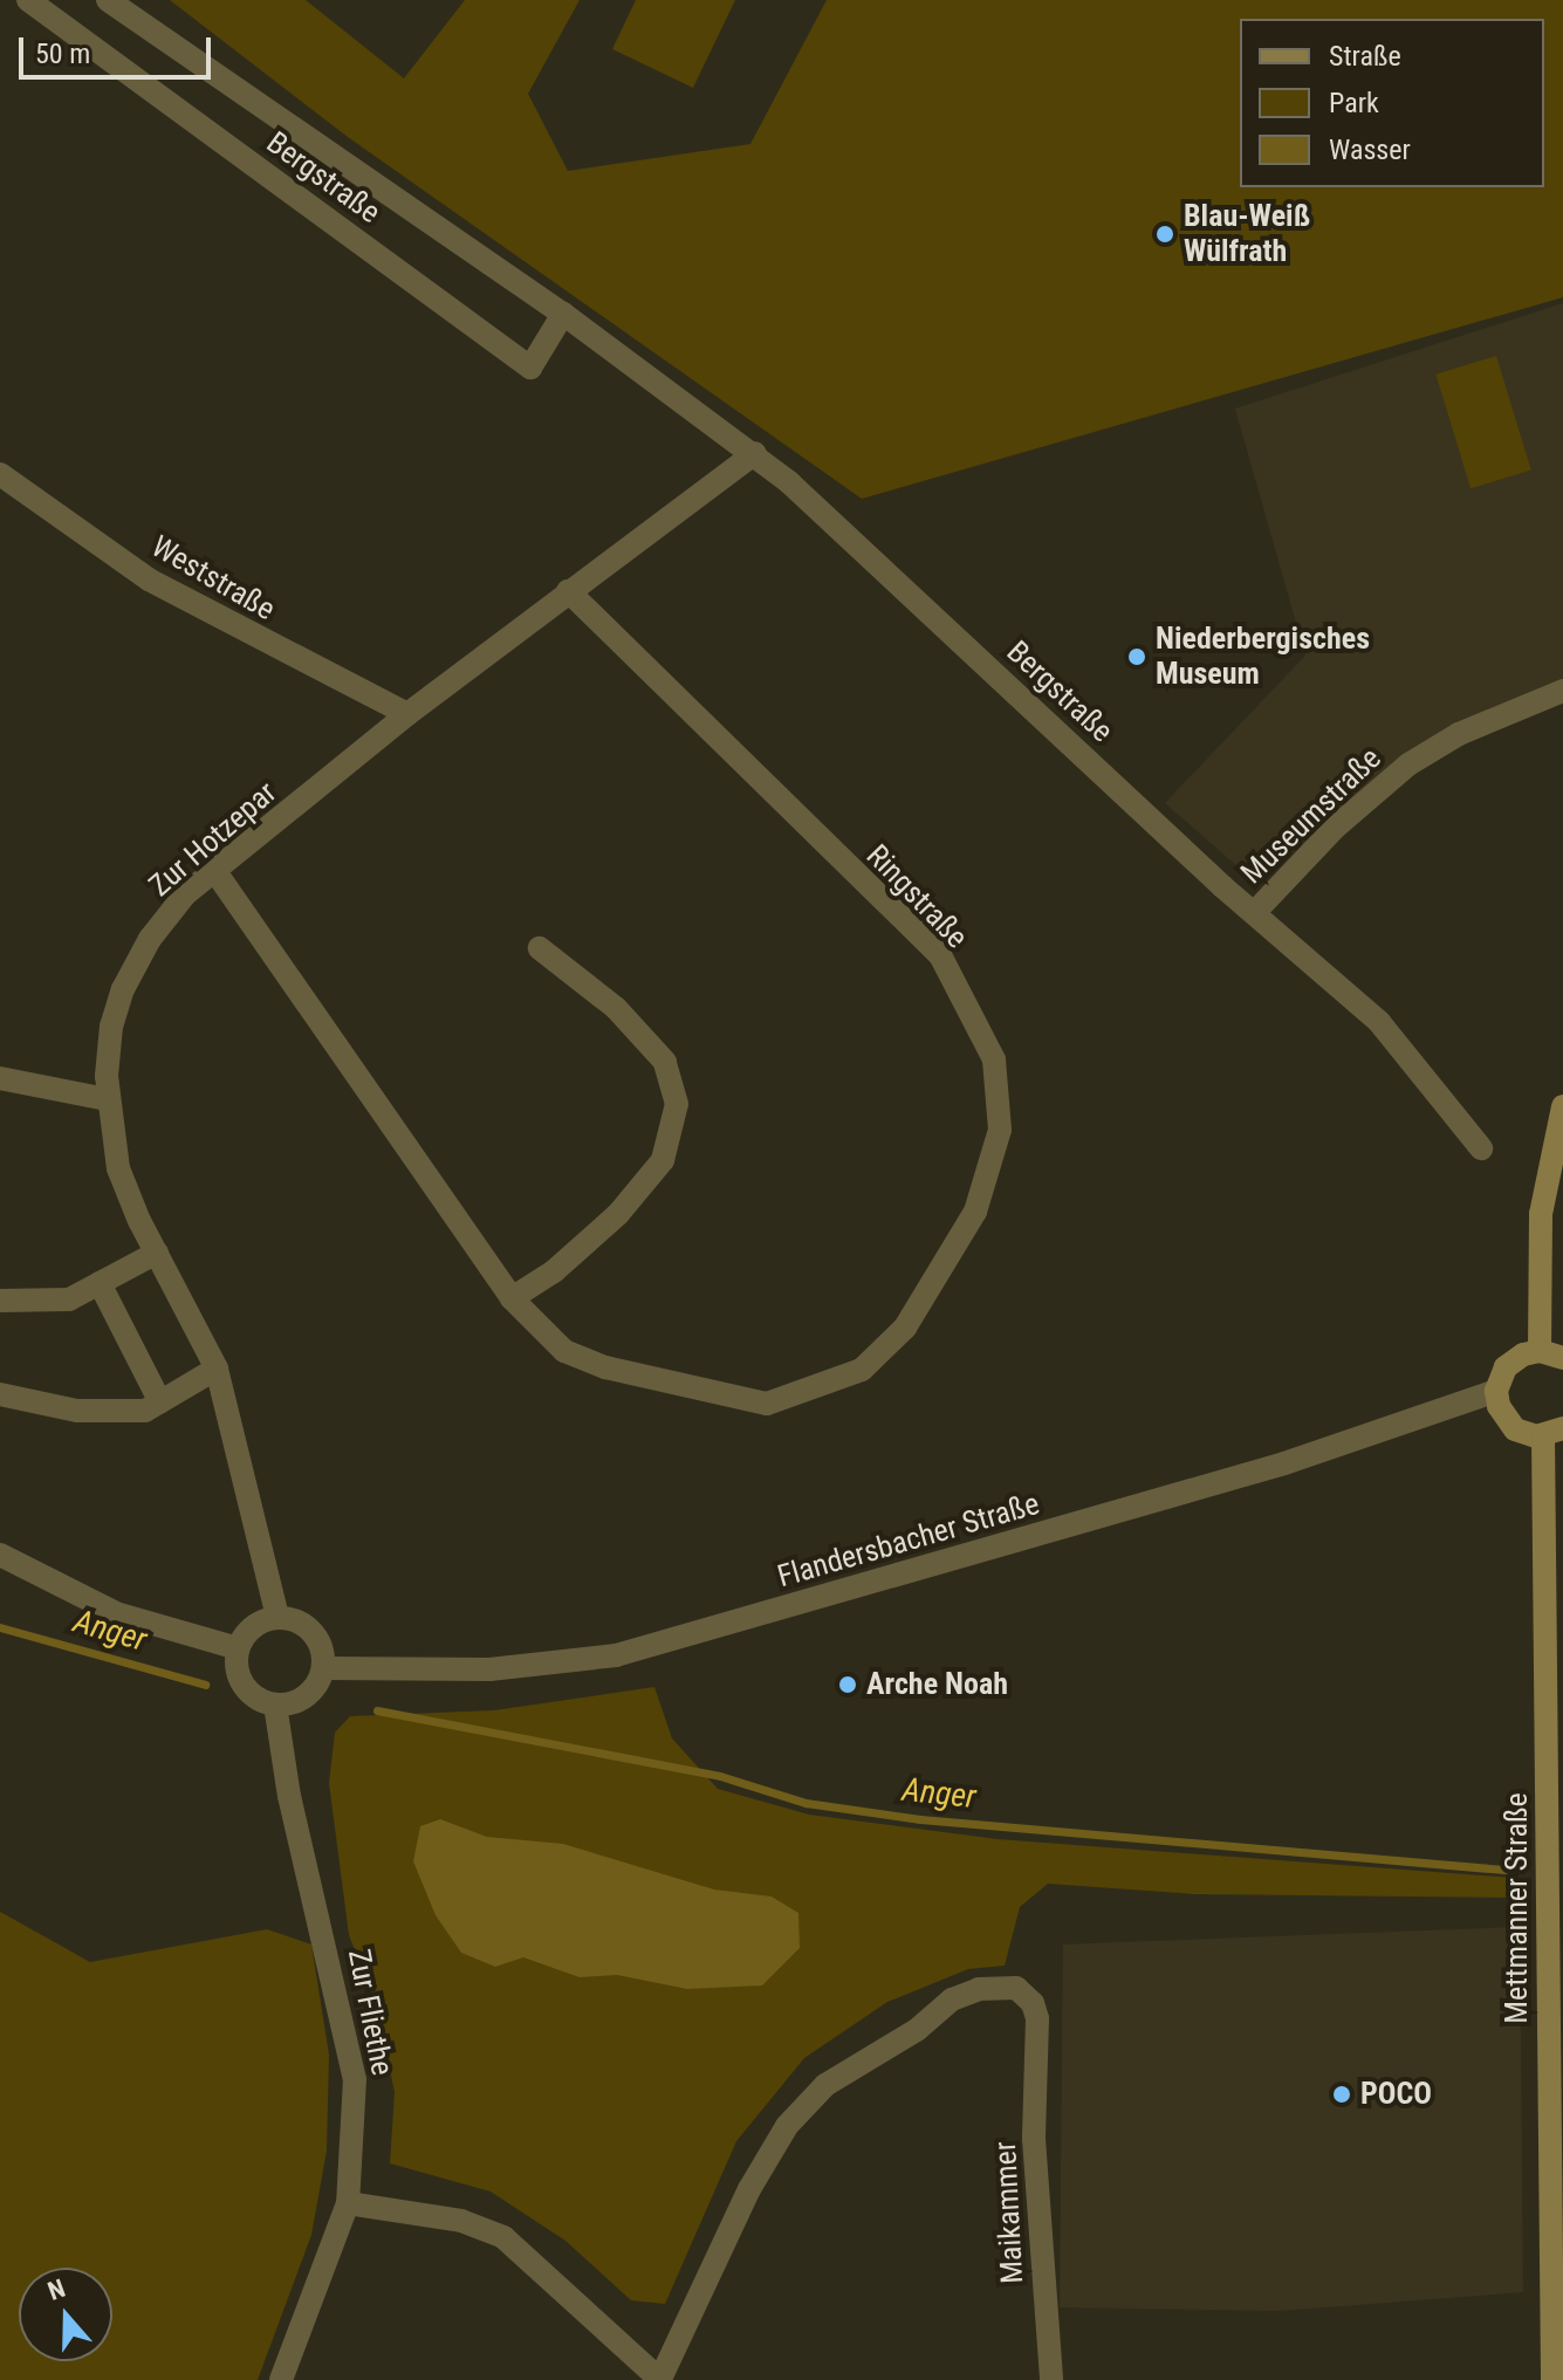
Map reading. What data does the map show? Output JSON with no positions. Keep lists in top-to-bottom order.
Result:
{
  "streets": {
    "main road": ["Mettmanner Straße"],
    "street": [
      "Bergstraße",
      "Weststraße",
      "Museumstraße",
      "Zur Hotzepar",
      "Ringstraße",
      "Flandersbacher Straße",
      "Zur Fliethe",
      "Maikammer"
    ]
  },
  "crossings": [
    ["Bergstraße", "Museumstraße"],
    ["Bergstraße", "Zur Hotzepar"],
    ["Weststraße", "Zur Hotzepar"],
    ["Zur Hotzepar", "Ringstraße"],
    ["Zur Hotzepar", "Flandersbacher Straße"],
    ["Zur Hotzepar", "Zur Fliethe"],
    ["Flandersbacher Straße", "Zur Fliethe"]
  ],
  "water": ["Anger"],
  "places": [
    "Blau-Weiß Wülfrath",
    "Niederbergisches Museum",
    "Arche Noah",
    "POCO"
  ],
  "legend": ["Straße", "Park", "Wasser"],
  "scale_bar": "50 m",
  "north": "top"
}
